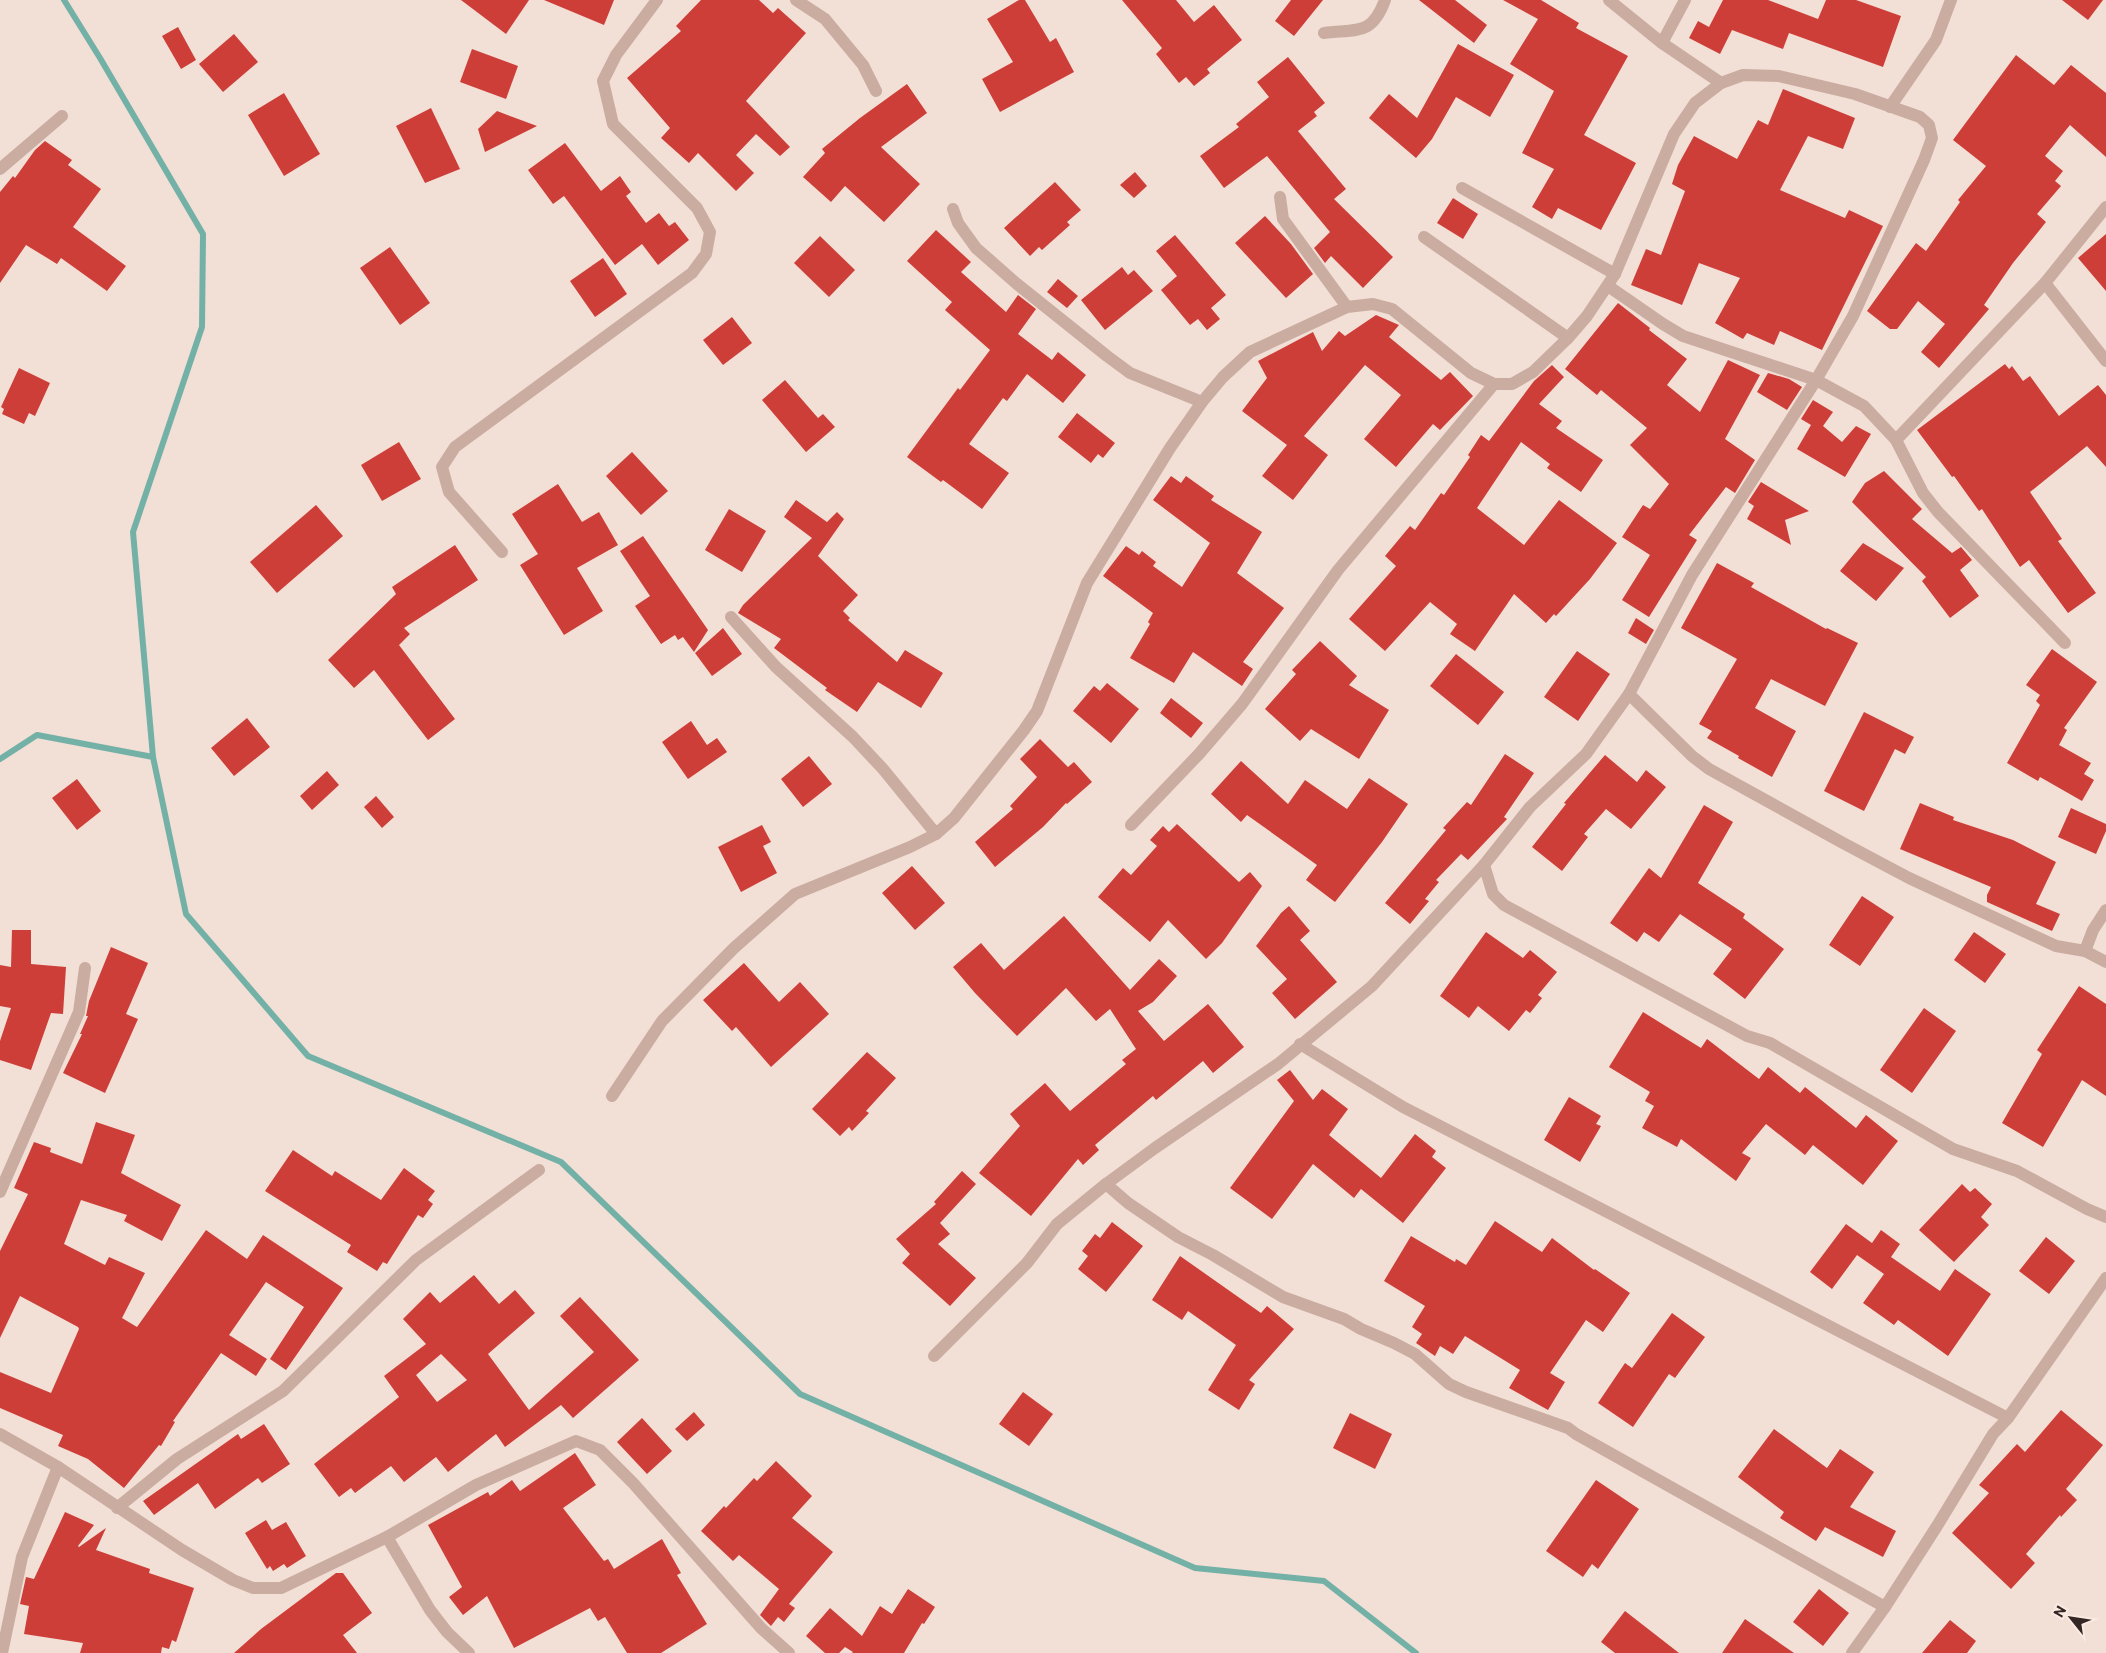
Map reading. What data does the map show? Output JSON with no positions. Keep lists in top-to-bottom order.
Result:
{
  "north": "top left"
}
